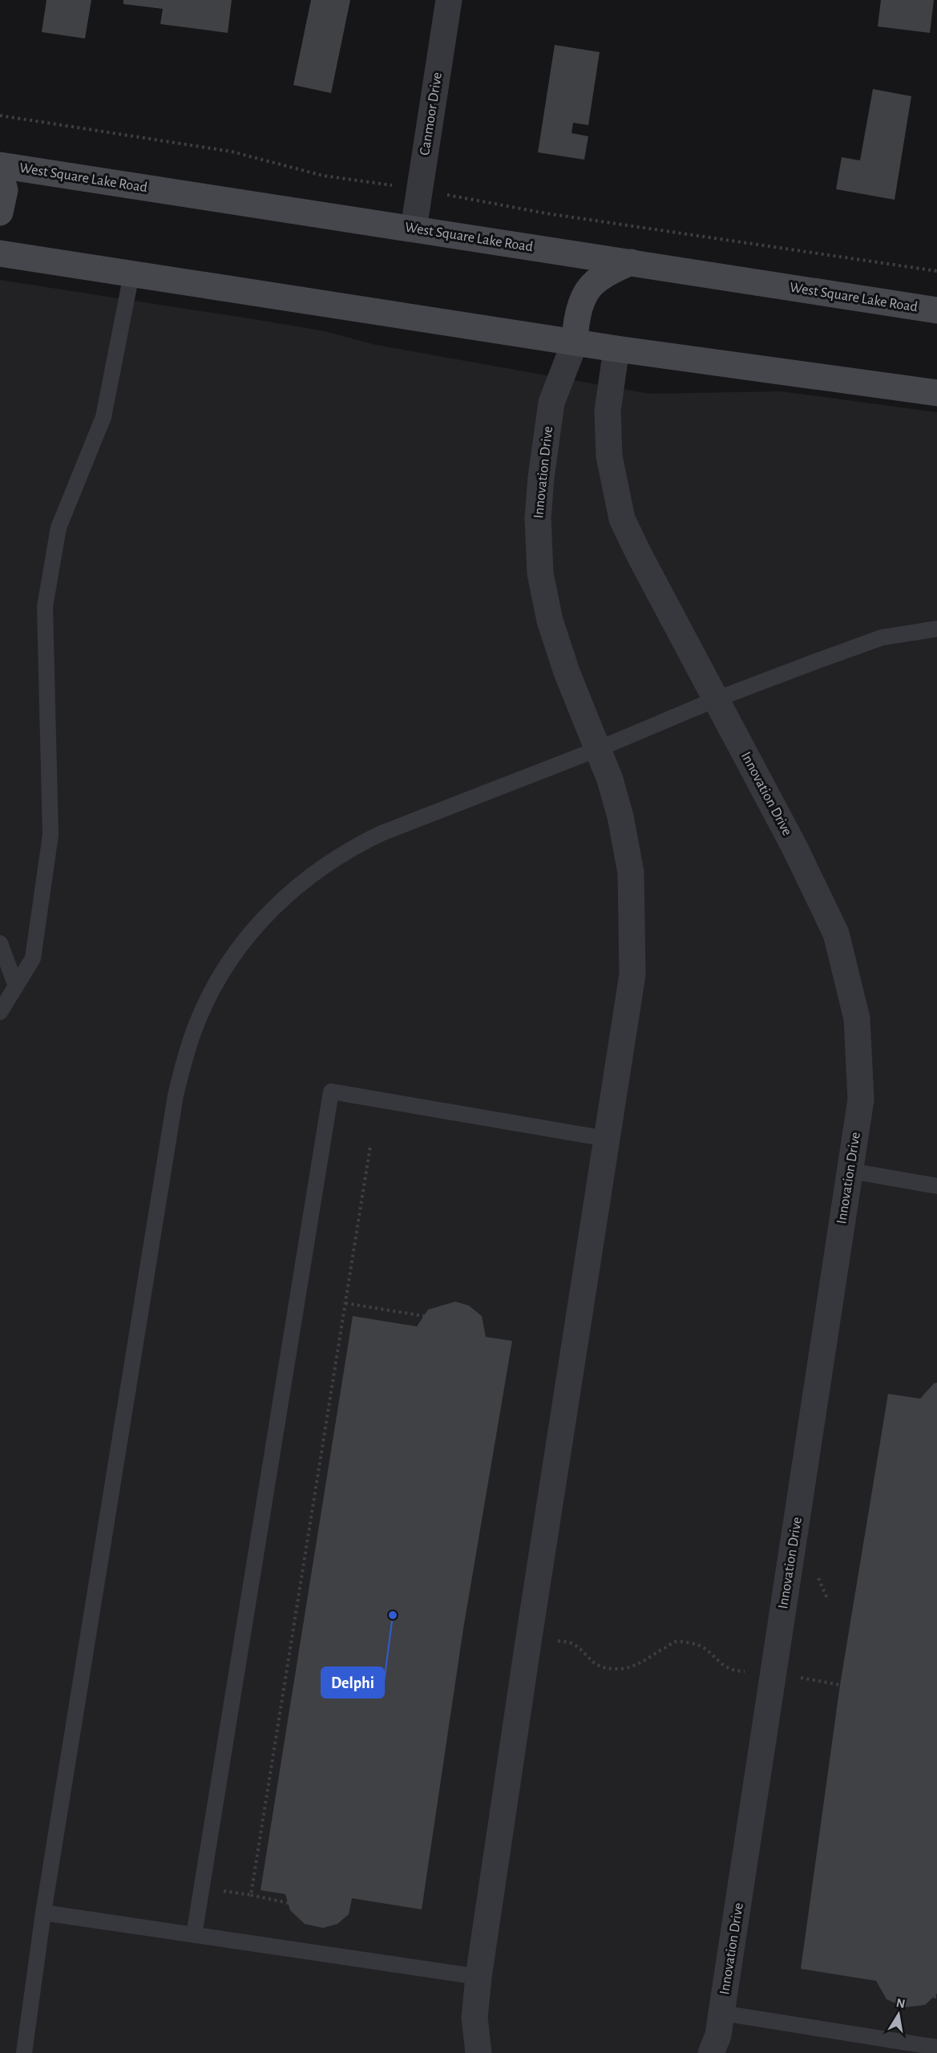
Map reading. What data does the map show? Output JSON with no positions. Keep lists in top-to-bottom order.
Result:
{
  "streets": {
    "main road": ["West Square Lake Road"],
    "street": ["Canmoor Drive", "Innovation Drive"]
  },
  "crossings": [
    ["Canmoor Drive", "West Square Lake Road"]
  ],
  "places": ["Delphi"],
  "north": "top"
}
